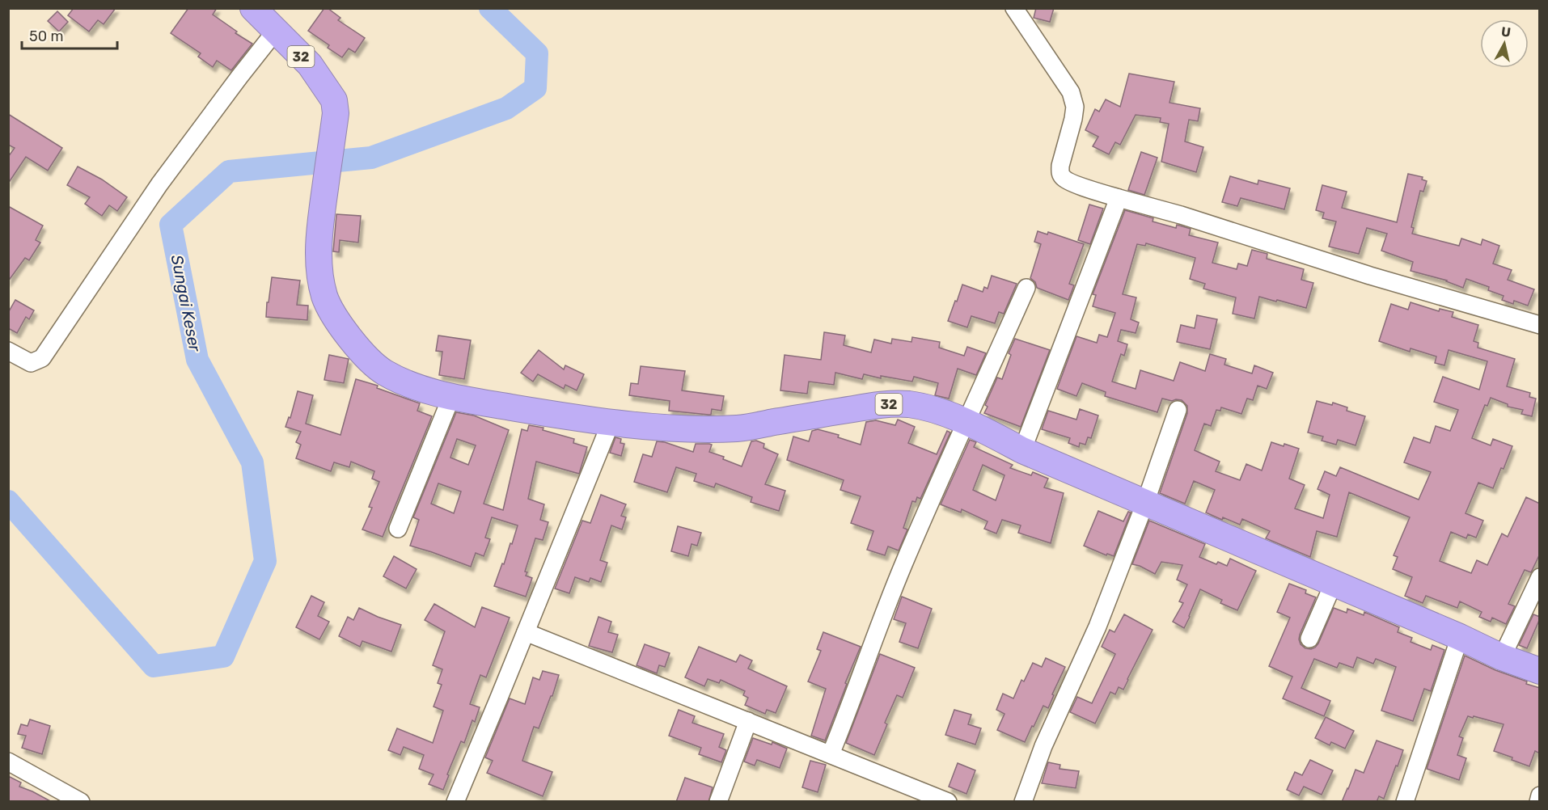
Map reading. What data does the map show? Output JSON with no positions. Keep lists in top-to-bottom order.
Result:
{
  "streets": {
    "highway": ["32"]
  },
  "water": ["Sungai Keser"],
  "scale_bar": "50 m",
  "north": "top"
}
